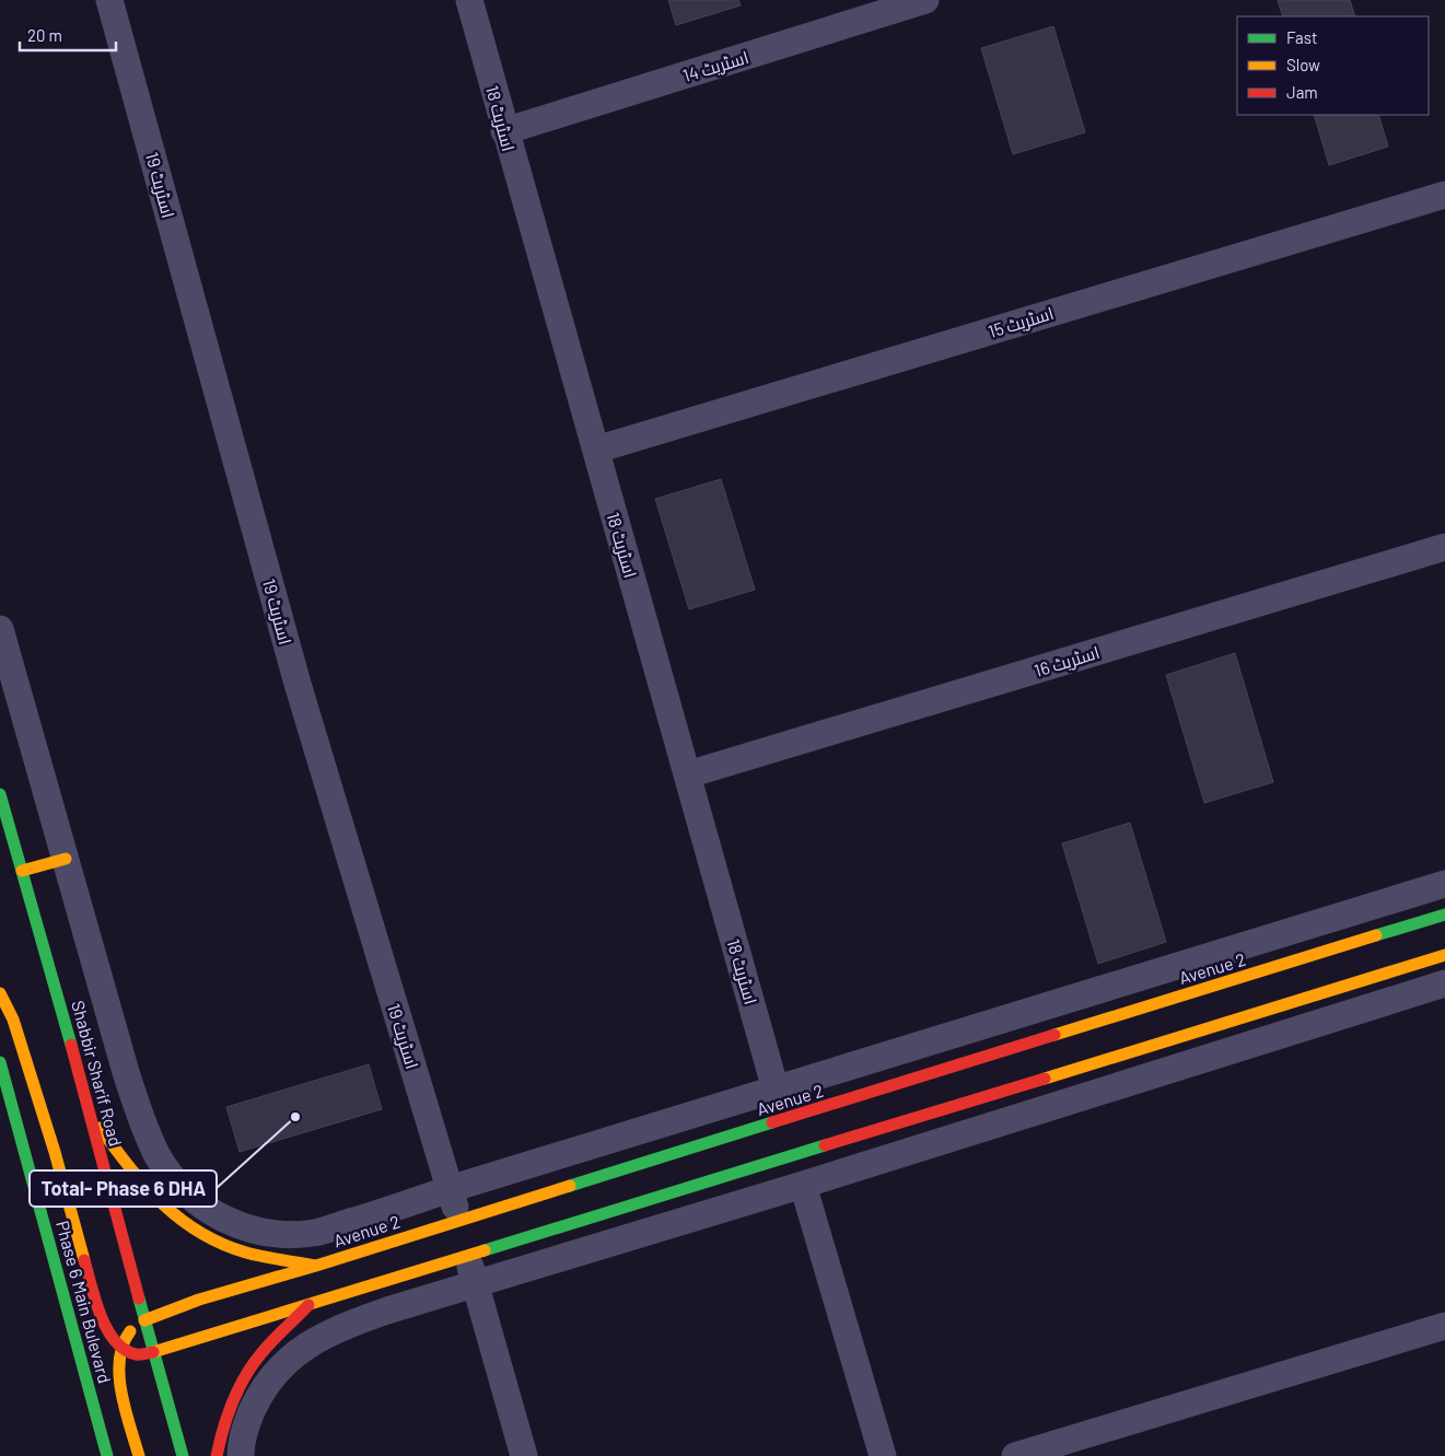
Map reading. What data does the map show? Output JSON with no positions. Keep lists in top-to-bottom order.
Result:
{
  "streets": {
    "main road": ["Avenue 2", "Shabbir Sharif Road", "Phase 6 Main Bulevard"],
    "street": [
      "اسٹریٹ 14",
      "اسٹریٹ 18",
      "اسٹریٹ 19",
      "اسٹریٹ 15",
      "اسٹریٹ 16"
    ]
  },
  "crossings": [
    ["اسٹریٹ 14", "اسٹریٹ 18"],
    ["اسٹریٹ 18", "اسٹریٹ 15"],
    ["اسٹریٹ 18", "اسٹریٹ 16"],
    ["اسٹریٹ 19", "Avenue 2"],
    ["Avenue 2", "Shabbir Sharif Road"]
  ],
  "places": ["Total- Phase 6 DHA"],
  "legend": ["Fast", "Slow", "Jam"],
  "scale_bar": "20 m"
}
